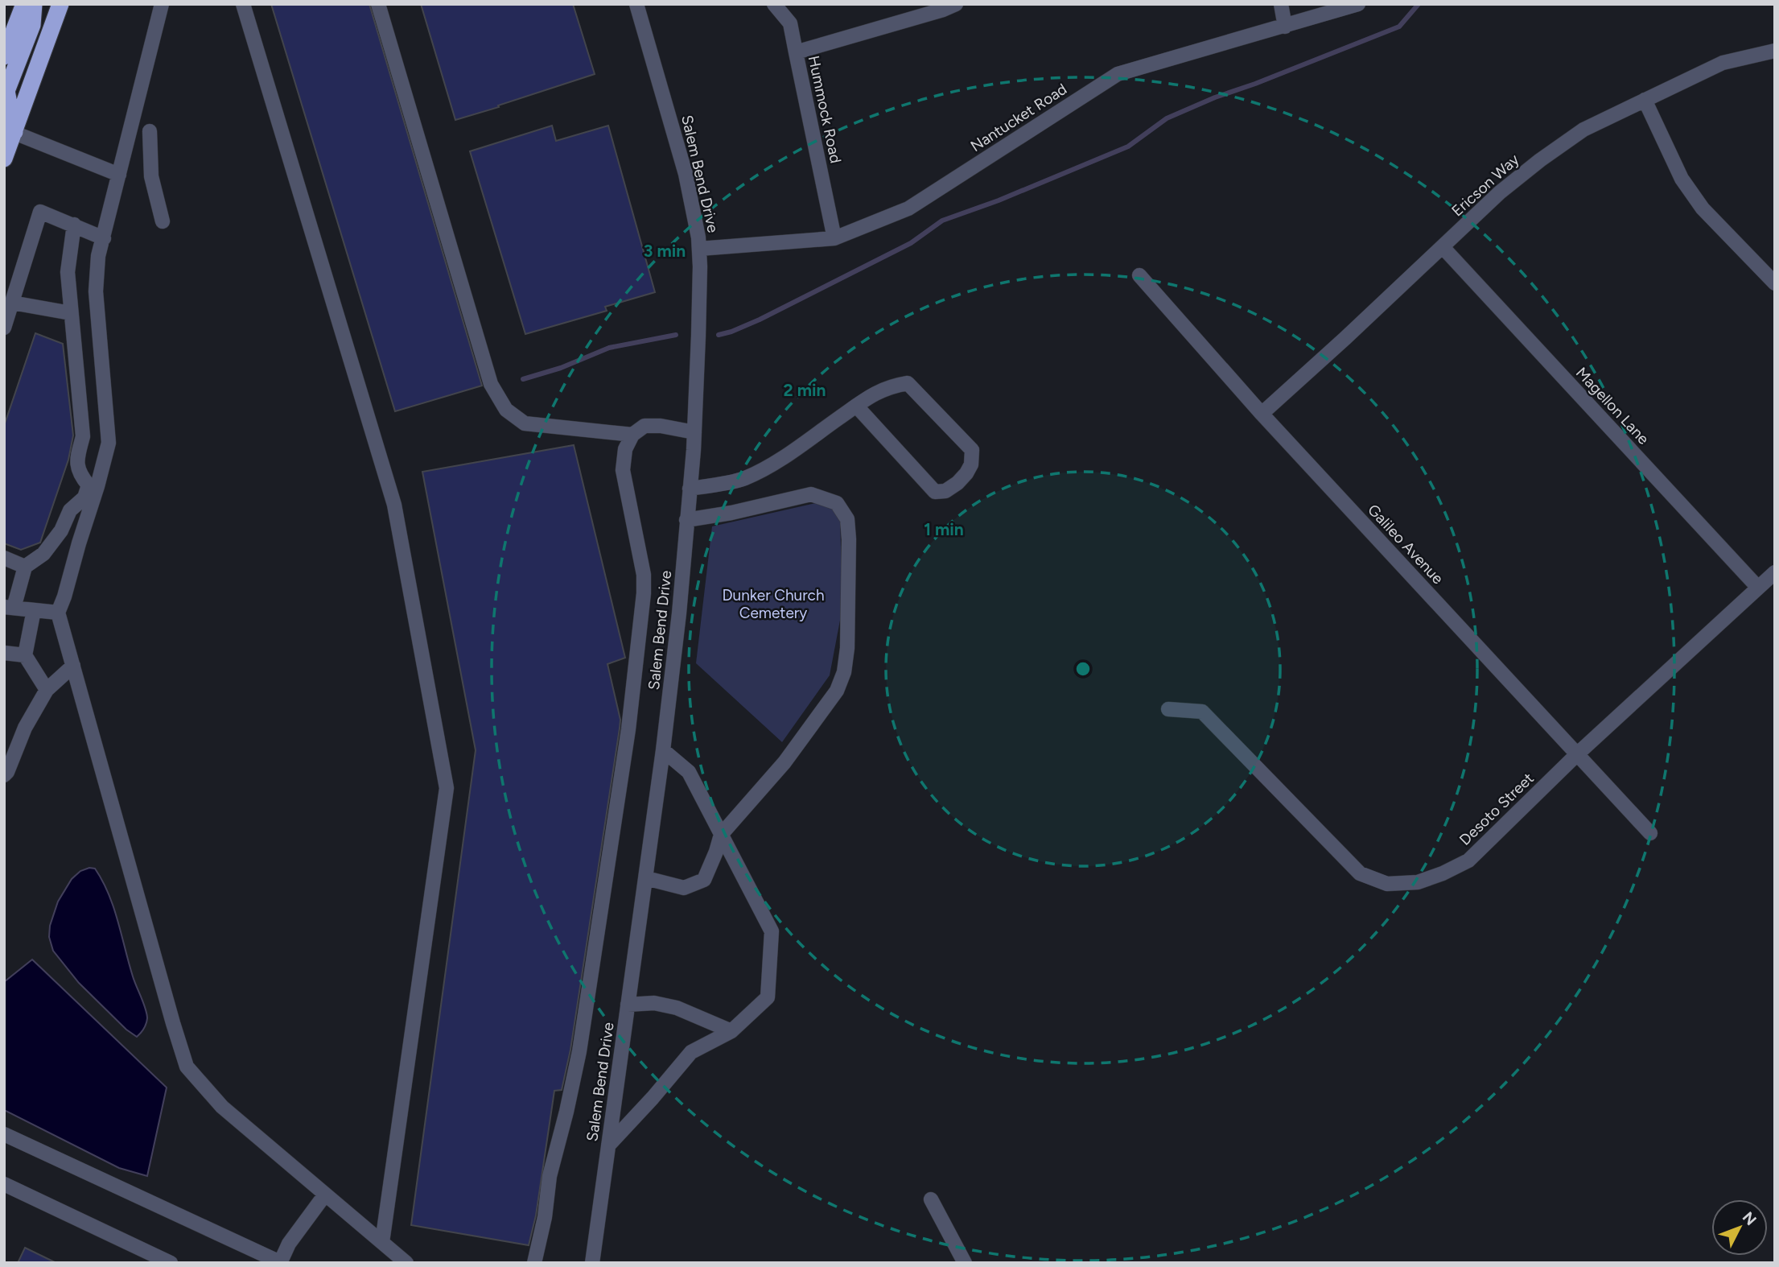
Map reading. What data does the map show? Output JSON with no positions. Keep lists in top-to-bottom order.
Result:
{
  "streets": {
    "street": [
      "Hummock Road",
      "Nantucket Road",
      "Salem Bend Drive",
      "Ericson Way",
      "Magellon Lane",
      "Galileo Avenue",
      "Desoto Street"
    ]
  },
  "crossings": [
    ["Hummock Road", "Nantucket Road"],
    ["Nantucket Road", "Salem Bend Drive"],
    ["Ericson Way", "Magellon Lane"],
    ["Ericson Way", "Galileo Avenue"],
    ["Magellon Lane", "Desoto Street"],
    ["Galileo Avenue", "Desoto Street"]
  ],
  "parks": ["Dunker Church Cemetery"],
  "north": "top right",
  "rings": ["3 min", "2 min", "1 min"]
}
